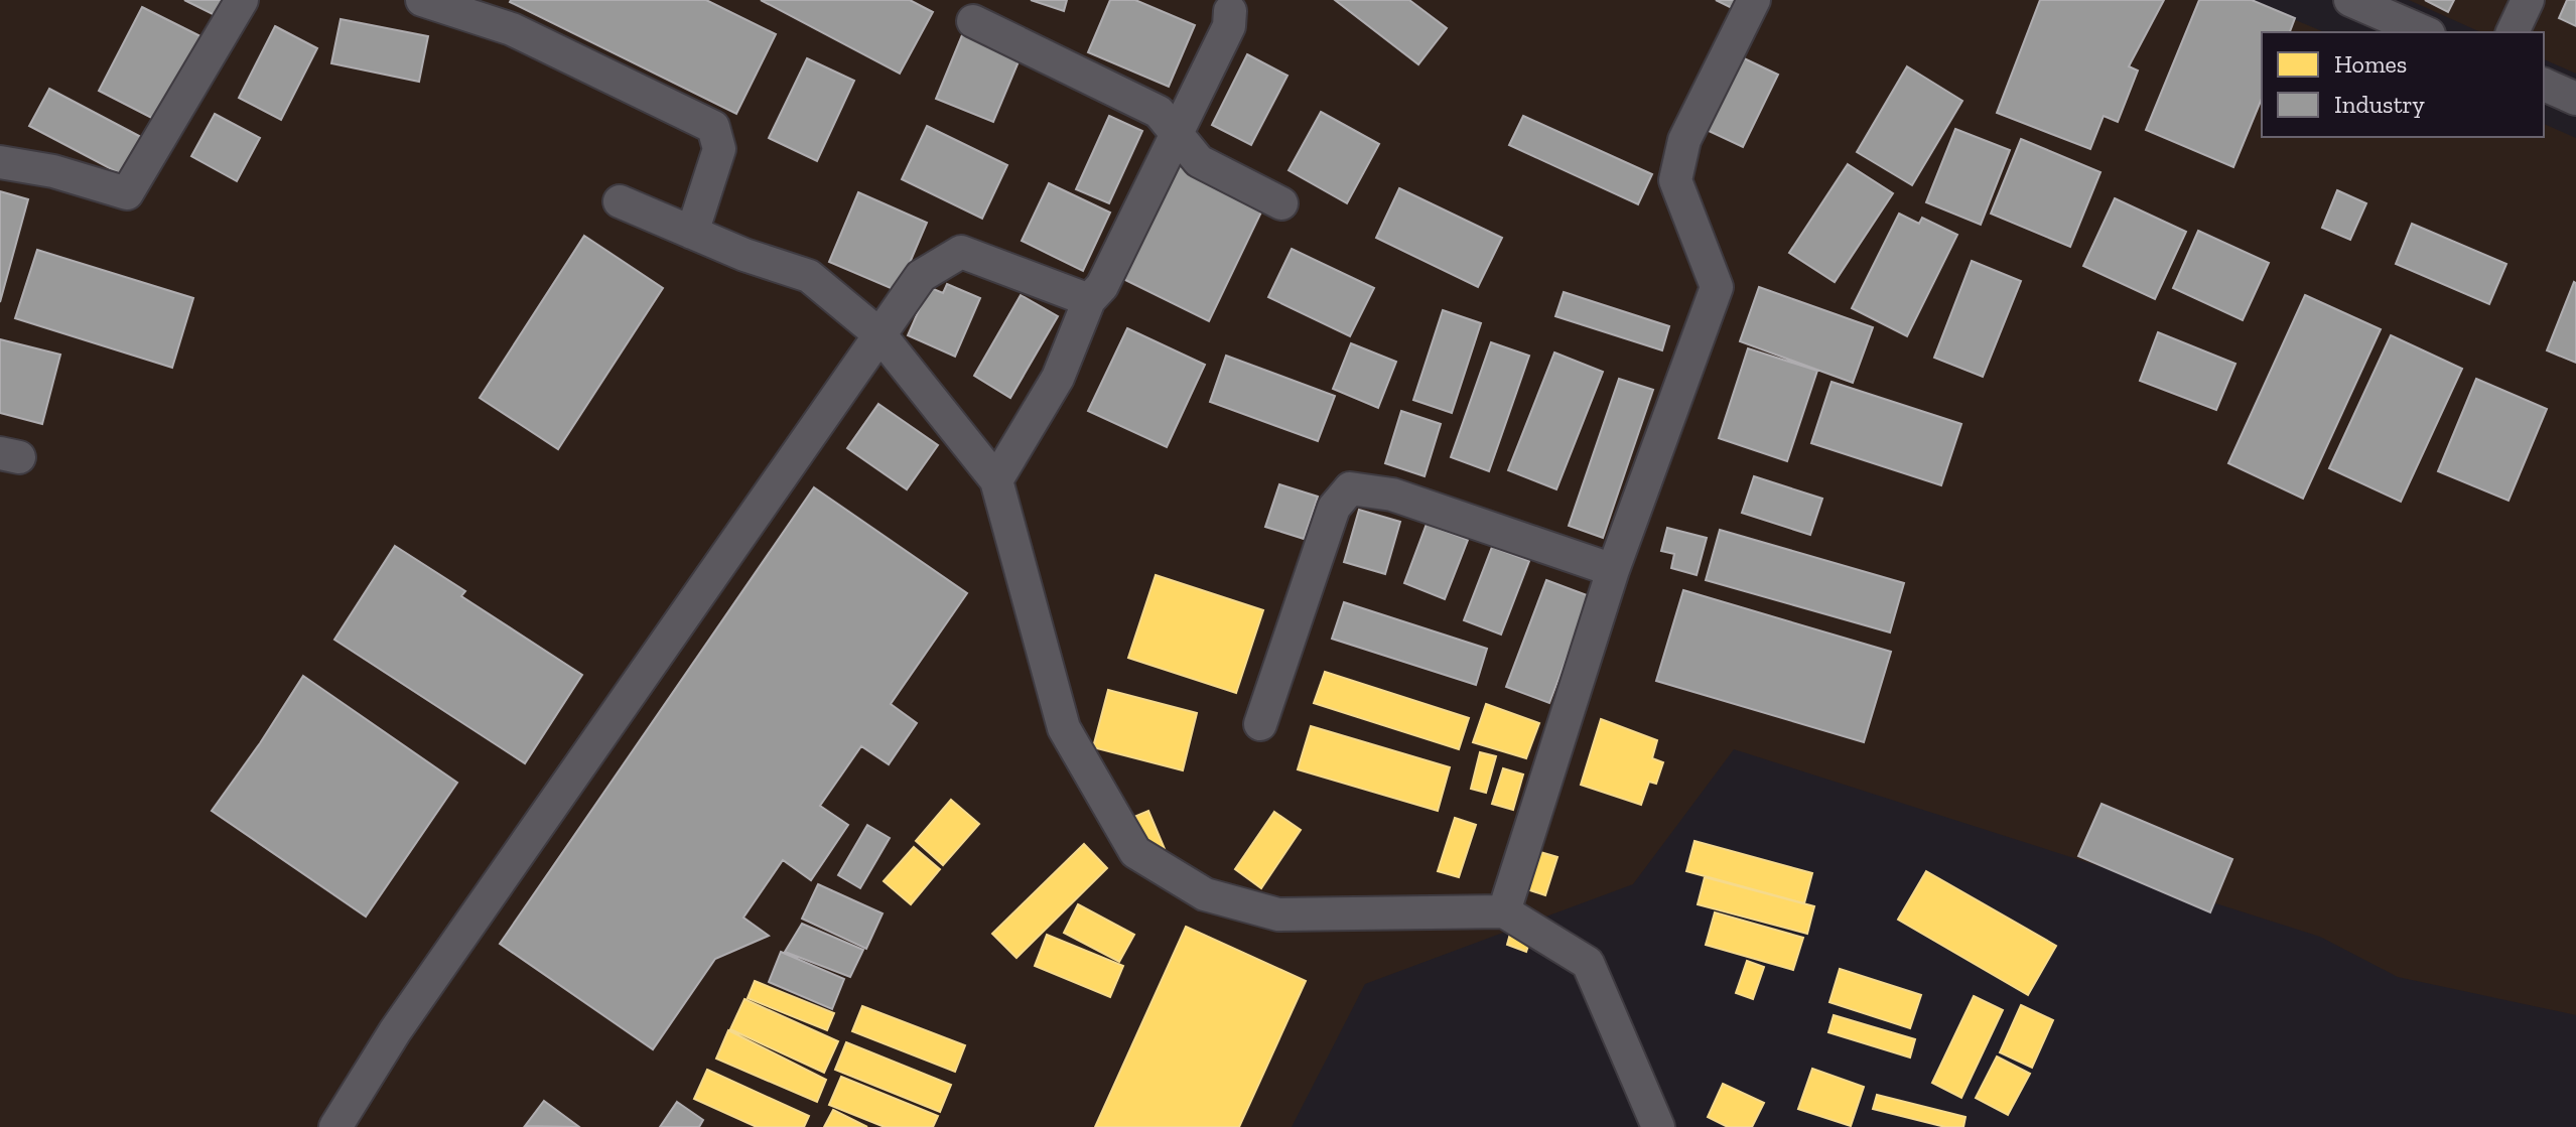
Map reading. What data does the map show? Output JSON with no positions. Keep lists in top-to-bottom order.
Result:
{
  "legend": ["Homes", "Industry"]
}
